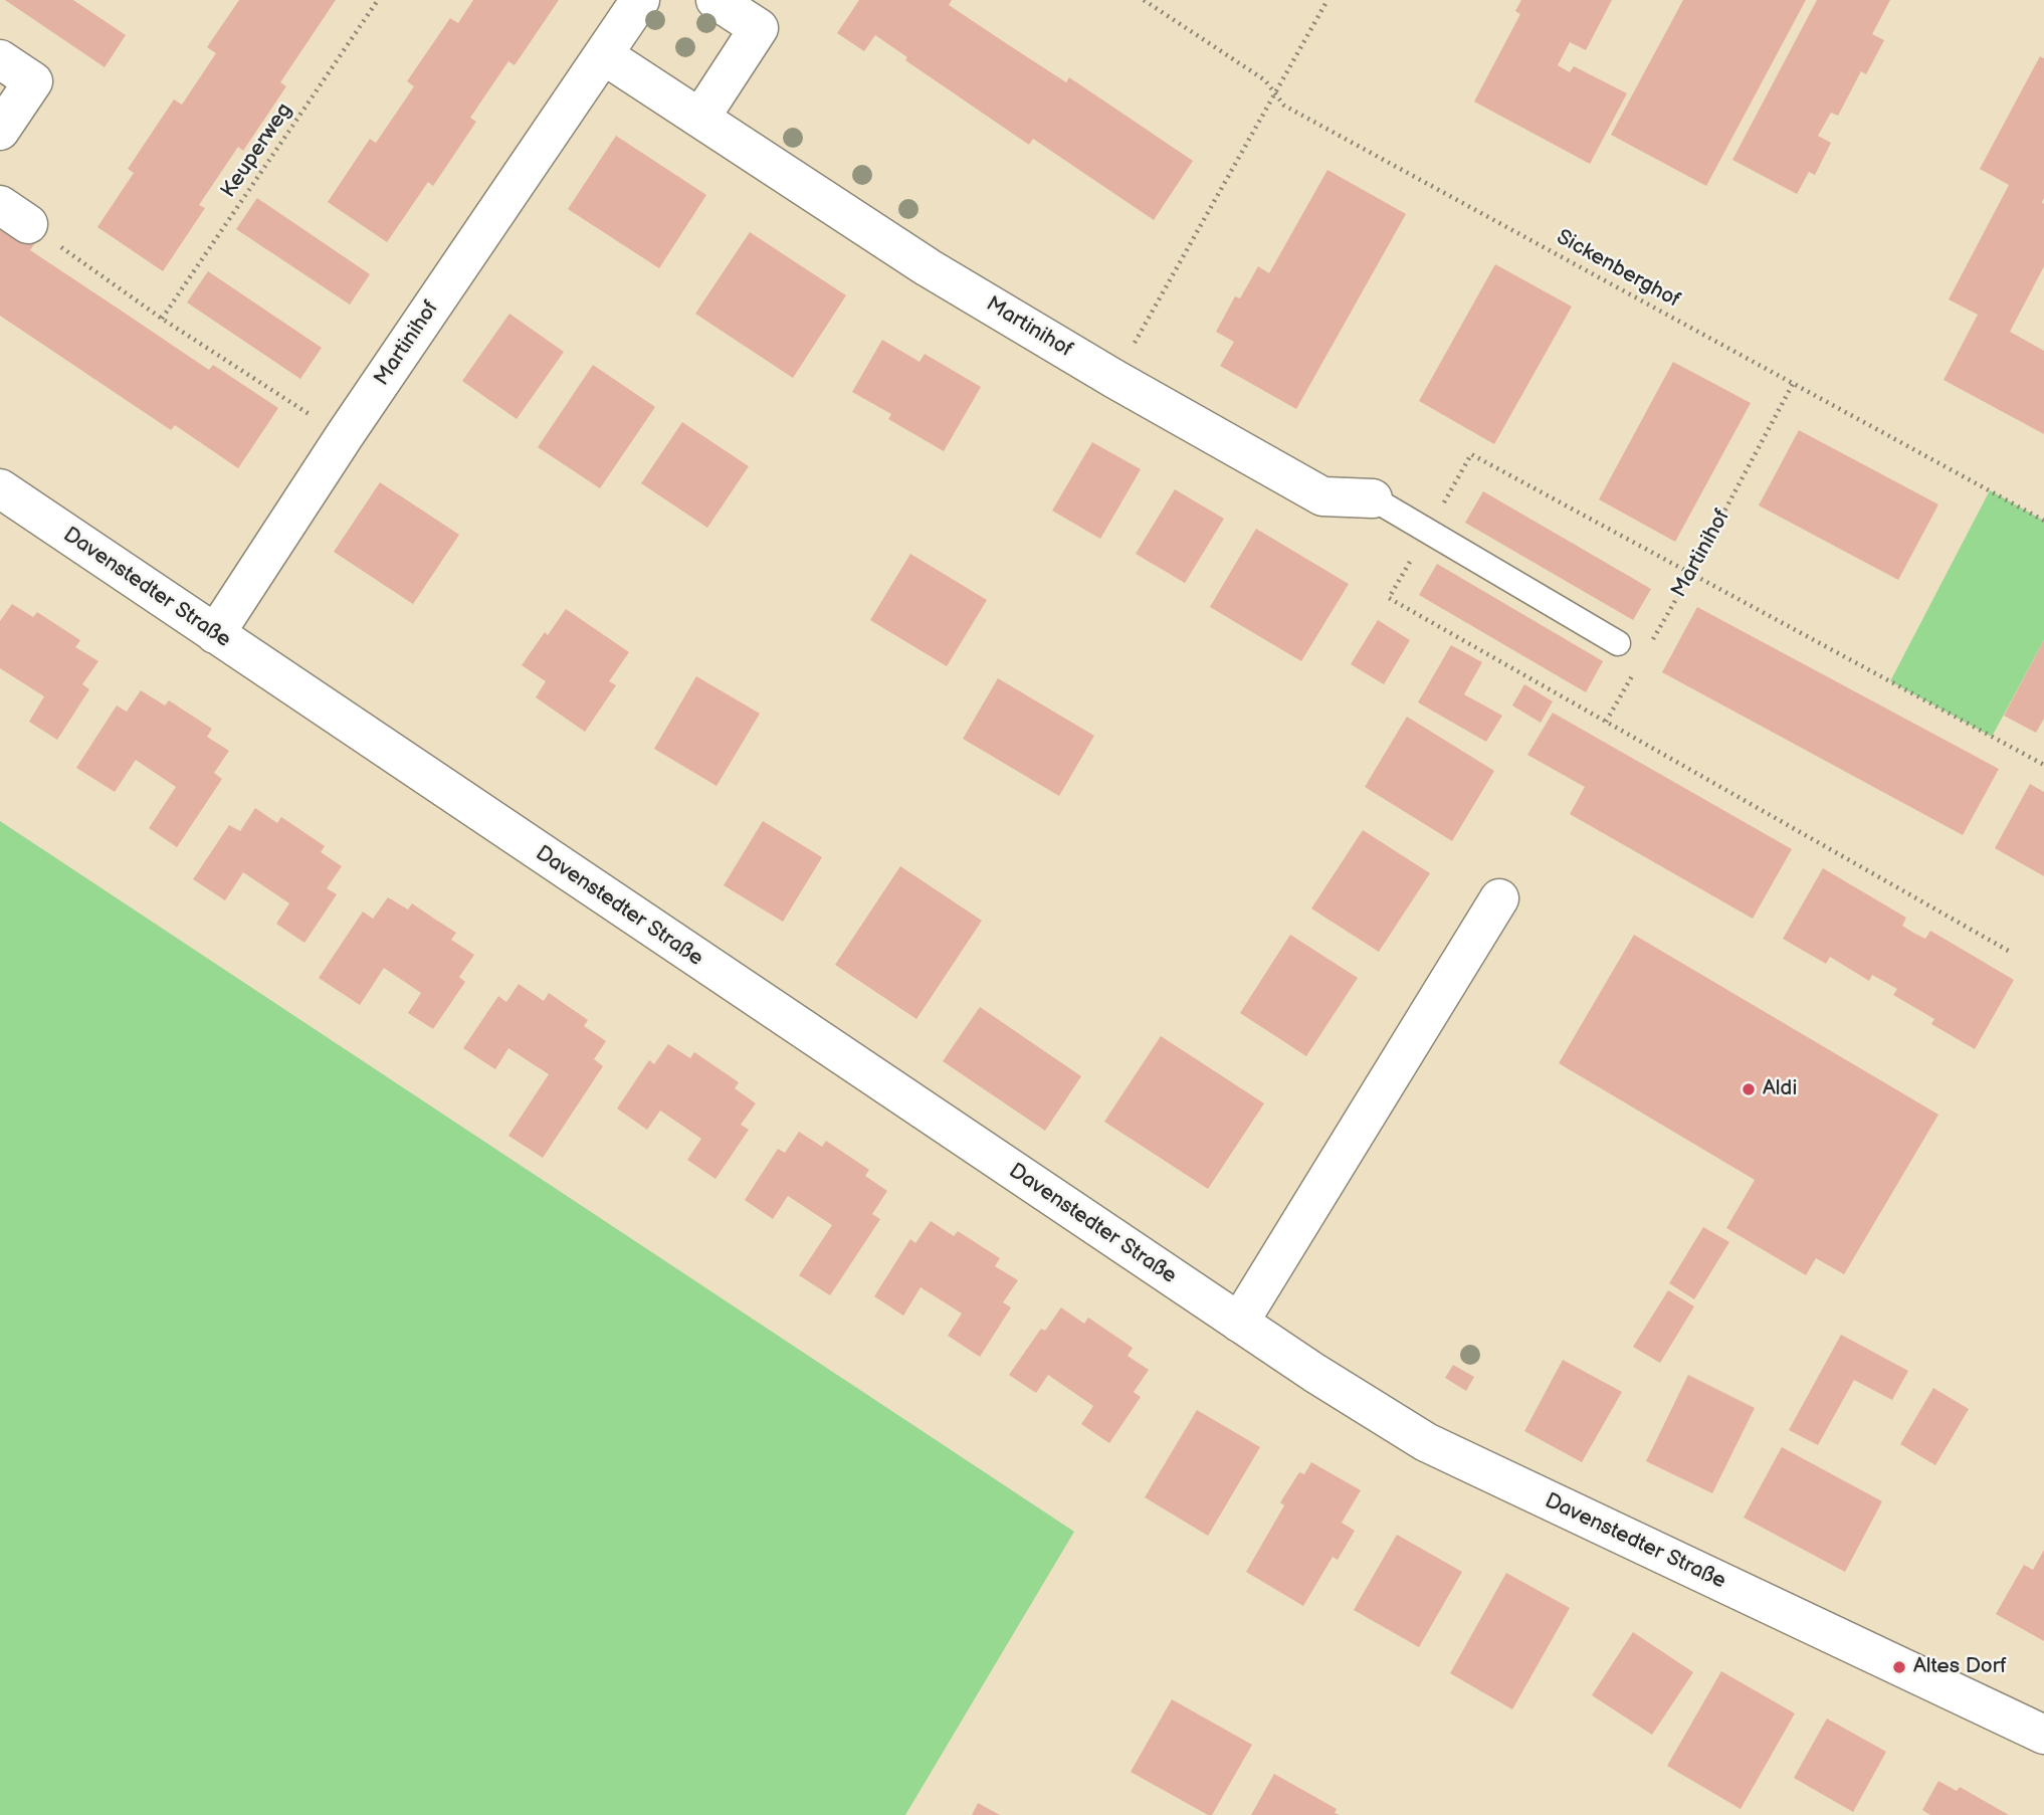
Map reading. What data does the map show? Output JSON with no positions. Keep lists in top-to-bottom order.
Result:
{
  "streets": {
    "street": ["Martinihof", "Davenstedter Straße"],
    "path": ["Keuperweg", "Sickenberghof"]
  },
  "crossings": [
    ["Sickenberghof", "Martinihof"],
    ["Martinihof", "Davenstedter Straße"]
  ],
  "places": ["Aldi", "Altes Dorf"]
}
